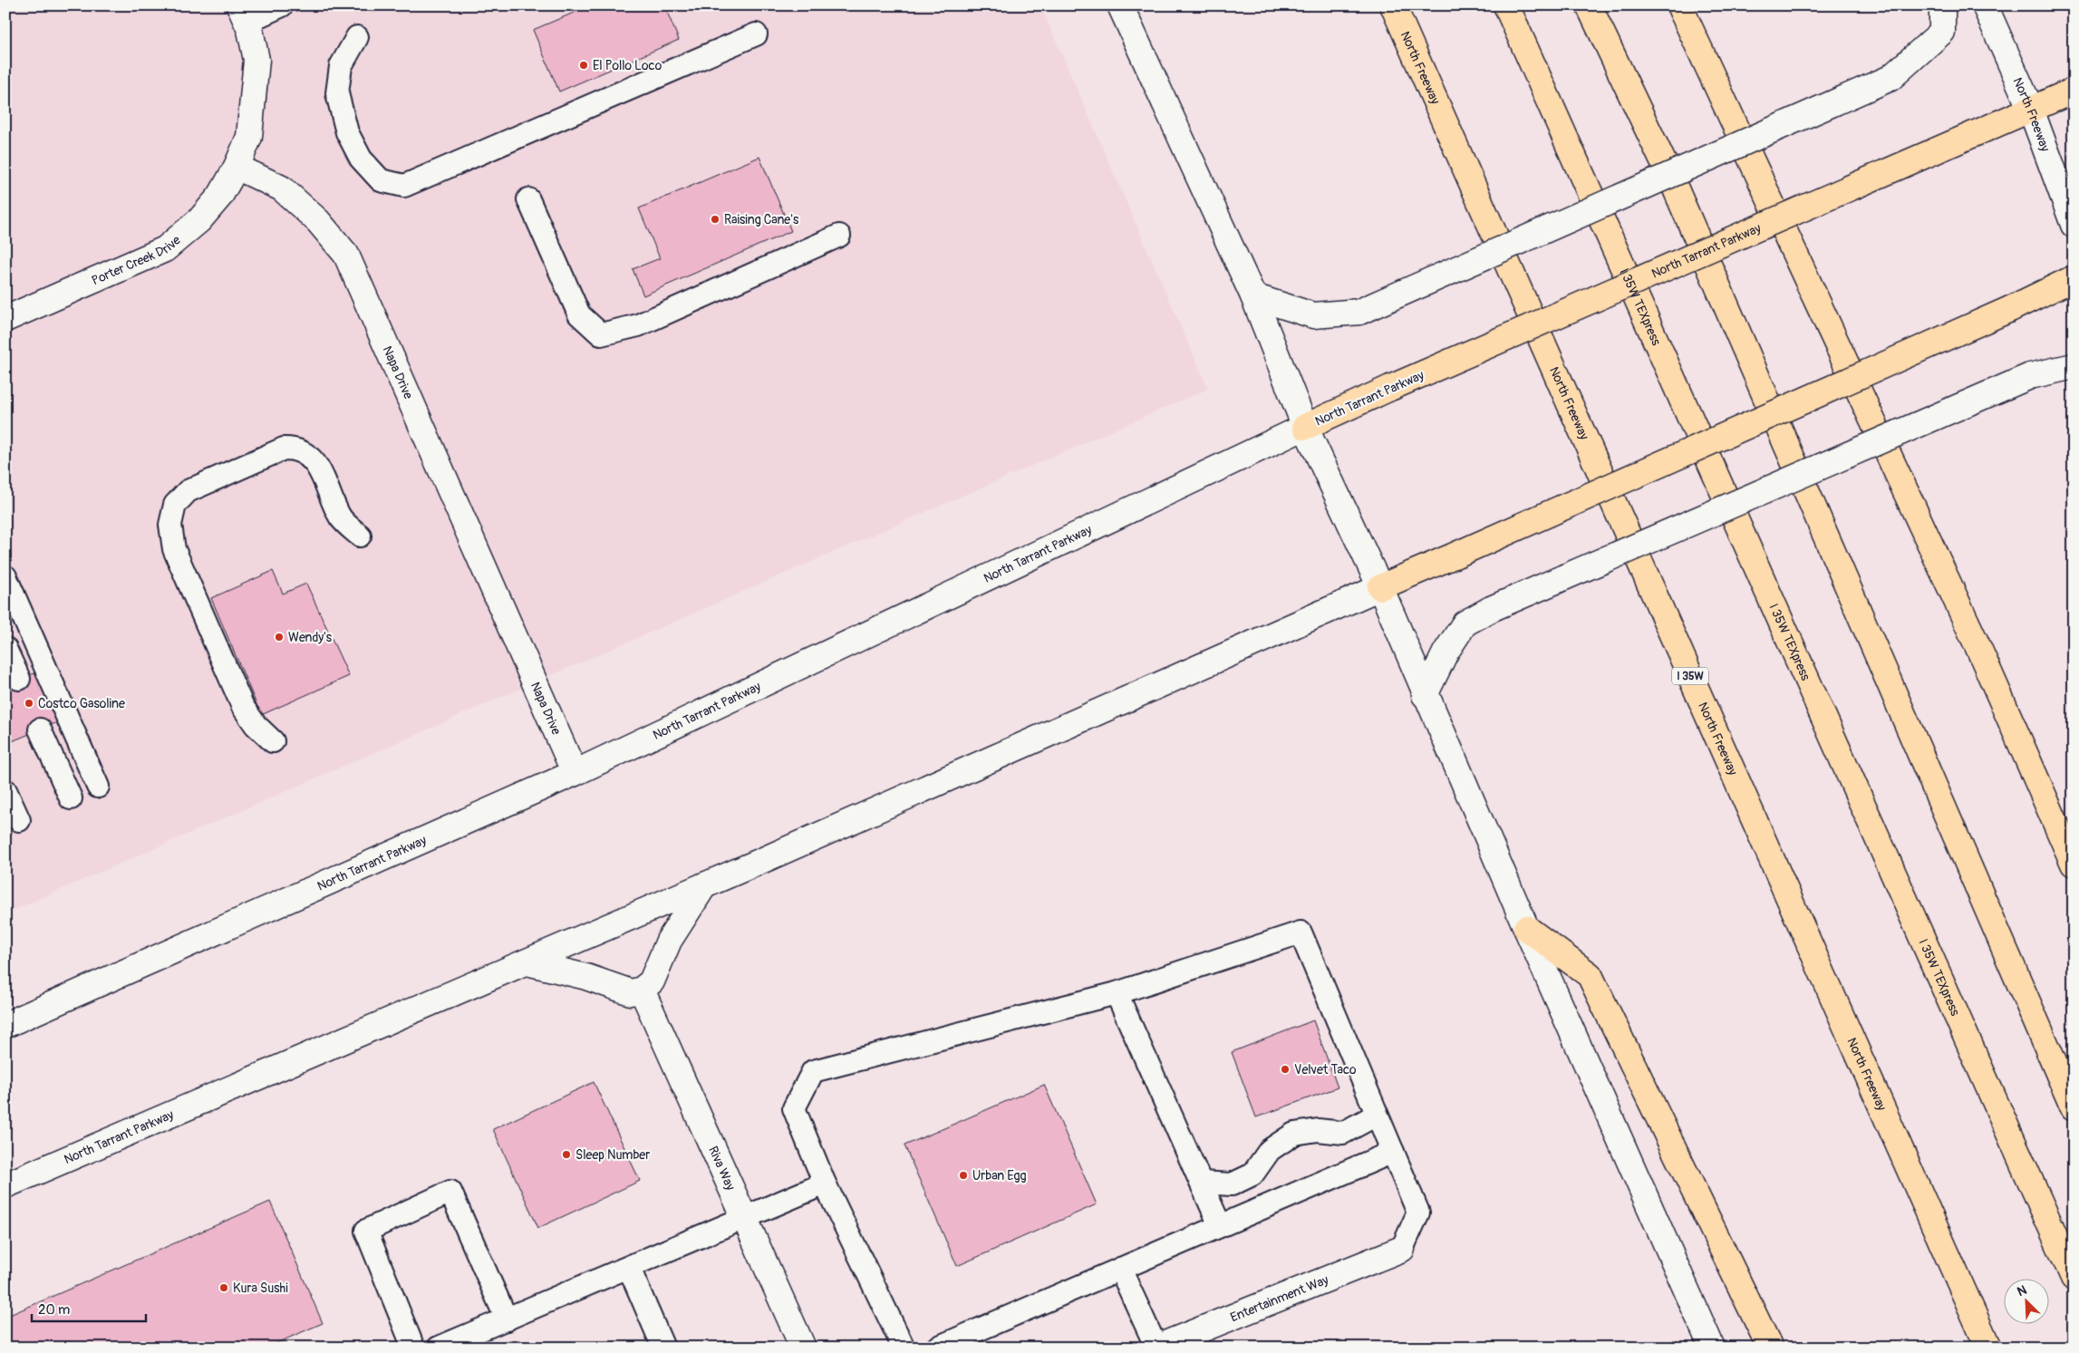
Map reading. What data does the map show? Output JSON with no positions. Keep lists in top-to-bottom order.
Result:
{
  "streets": {
    "main road": [
      "North Freeway",
      "North Tarrant Parkway",
      "Porter Creek Drive",
      "I 35W TEXpress",
      "Napa Drive",
      "I 35W",
      "Riva Way",
      "Entertainment Way"
    ]
  },
  "crossings": [
    ["North Freeway", "North Tarrant Parkway"],
    ["North Tarrant Parkway", "Napa Drive"],
    ["Porter Creek Drive", "Napa Drive"]
  ],
  "places": [
    "El Pollo Loco",
    "Raising Cane's",
    "Wendy's",
    "Costco Gasoline",
    "Velvet Taco",
    "Sleep Number",
    "Urban Egg",
    "Kura Sushi"
  ],
  "scale_bar": "20 m",
  "north": "top left"
}
